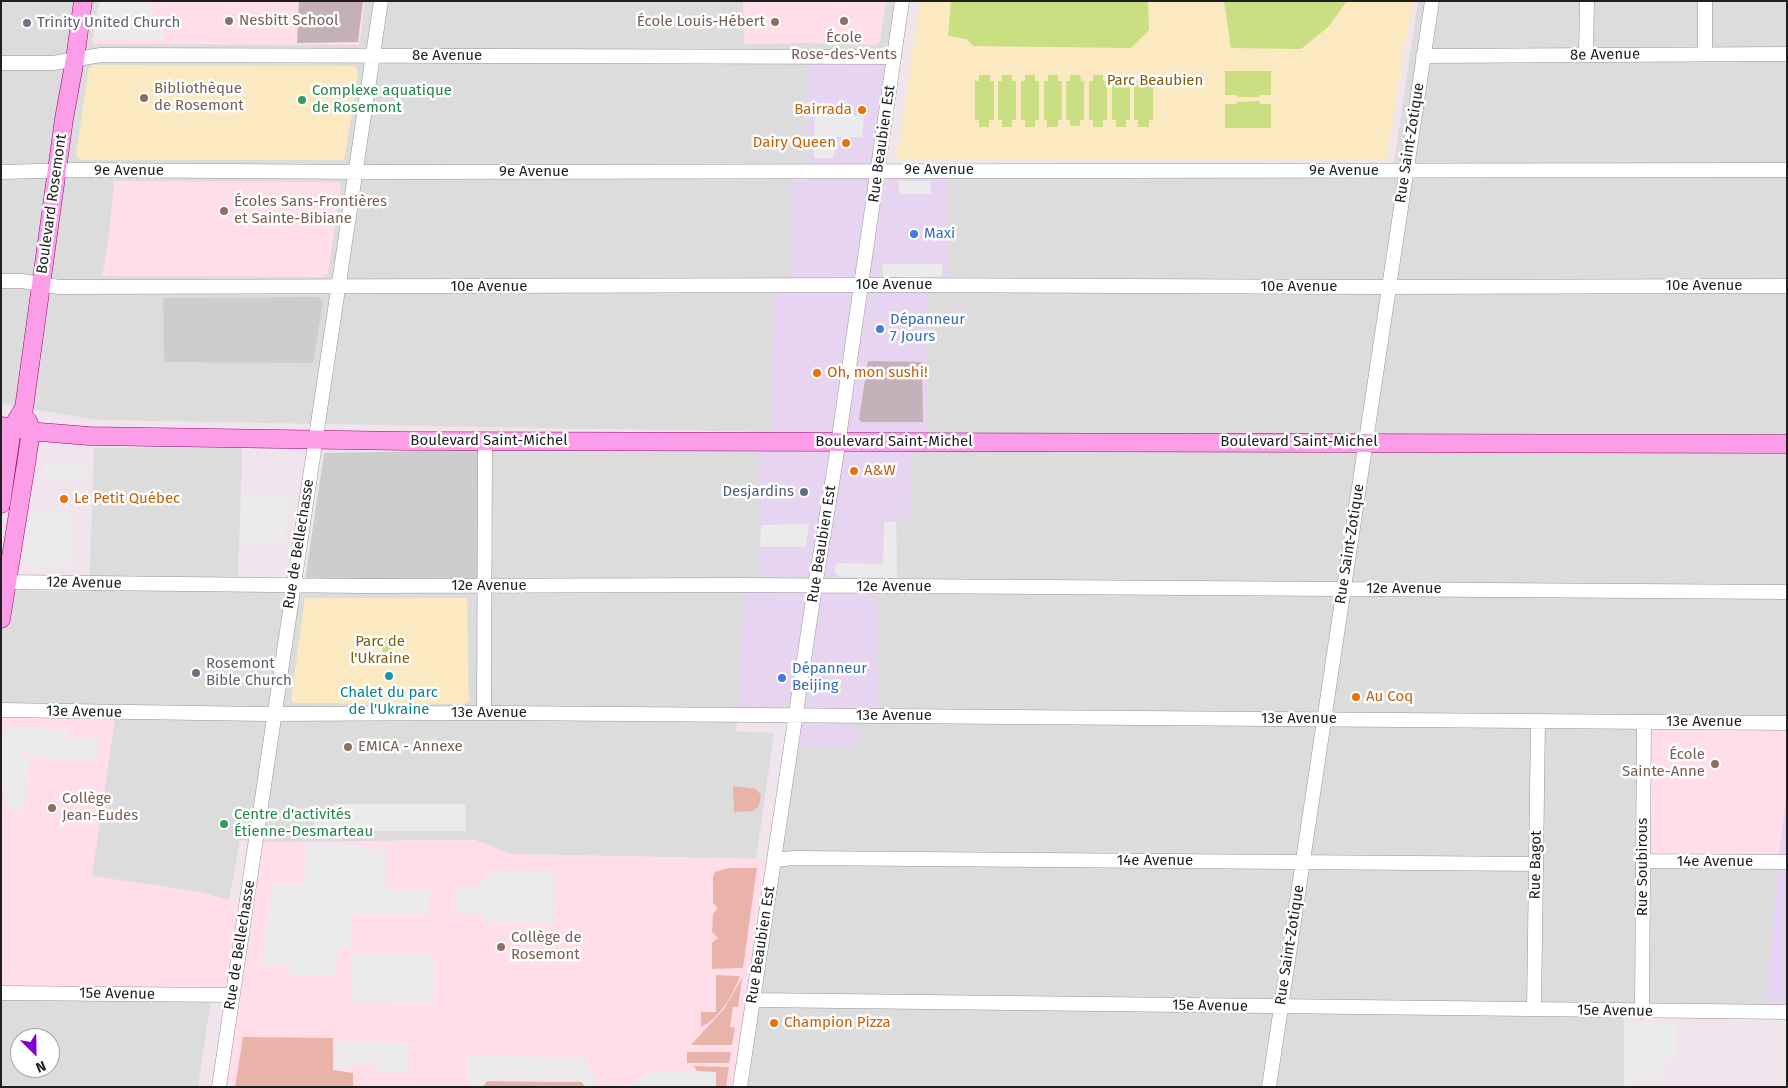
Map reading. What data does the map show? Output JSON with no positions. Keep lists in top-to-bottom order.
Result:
{
  "streets": {
    "main road": ["Boulevard Rosemont", "Boulevard Saint-Michel"],
    "street": [
      "8e Avenue",
      "Rue Saint-Zotique",
      "Rue Beaubien Est",
      "9e Avenue",
      "10e Avenue",
      "Rue de Bellechasse",
      "12e Avenue",
      "13e Avenue",
      "14e Avenue",
      "Rue Bagot",
      "Rue Soubirous",
      "15e Avenue"
    ]
  },
  "crossings": [
    ["8e Avenue", "Rue Saint-Zotique"],
    ["8e Avenue", "Rue Beaubien Est"],
    ["8e Avenue", "Boulevard Rosemont"],
    ["8e Avenue", "Rue de Bellechasse"],
    ["Rue Saint-Zotique", "9e Avenue"],
    ["Rue Saint-Zotique", "10e Avenue"],
    ["Rue Saint-Zotique", "Boulevard Saint-Michel"],
    ["Rue Saint-Zotique", "12e Avenue"],
    ["Rue Saint-Zotique", "13e Avenue"],
    ["Rue Saint-Zotique", "14e Avenue"],
    ["Rue Saint-Zotique", "15e Avenue"],
    ["Rue Beaubien Est", "9e Avenue"],
    ["Rue Beaubien Est", "10e Avenue"],
    ["Rue Beaubien Est", "Boulevard Saint-Michel"],
    ["Rue Beaubien Est", "12e Avenue"],
    ["Rue Beaubien Est", "13e Avenue"],
    ["Rue Beaubien Est", "14e Avenue"],
    ["Rue Beaubien Est", "15e Avenue"],
    ["9e Avenue", "Boulevard Rosemont"],
    ["9e Avenue", "Rue de Bellechasse"],
    ["Boulevard Rosemont", "10e Avenue"],
    ["Boulevard Rosemont", "Boulevard Saint-Michel"],
    ["Boulevard Rosemont", "12e Avenue"],
    ["10e Avenue", "Rue de Bellechasse"],
    ["Boulevard Saint-Michel", "Rue de Bellechasse"],
    ["Rue de Bellechasse", "12e Avenue"],
    ["Rue de Bellechasse", "13e Avenue"],
    ["Rue de Bellechasse", "15e Avenue"],
    ["13e Avenue", "Rue Bagot"],
    ["13e Avenue", "Rue Soubirous"],
    ["14e Avenue", "Rue Bagot"],
    ["14e Avenue", "Rue Soubirous"],
    ["Rue Bagot", "15e Avenue"],
    ["Rue Soubirous", "15e Avenue"]
  ],
  "parks": ["Parc Beaubien", "Parc de l'Ukraine"],
  "places": [
    "Nesbitt School",
    "École Rose-des-Vents",
    "École Louis-Hébert",
    "Trinity United Church",
    "Bibliothèque de Rosemont",
    "Complexe aquatique de Rosemont",
    "Bairrada",
    "Dairy Queen",
    "Écoles Sans-Frontières et Sainte-Bibiane",
    "Maxi",
    "Dépanneur 7 Jours",
    "Oh, mon sushi!",
    "A&W",
    "Desjardins",
    "Le Petit Québec",
    "Rosemont Bible Church",
    "Chalet du parc de l'Ukraine",
    "Dépanneur Beijing",
    "Au Coq",
    "EMICA - Annexe",
    "École Sainte-Anne",
    "Collège Jean-Eudes",
    "Centre d'activités Étienne-Desmarteau",
    "Collège de Rosemont",
    "Champion Pizza"
  ],
  "north": "bottom right"
}
